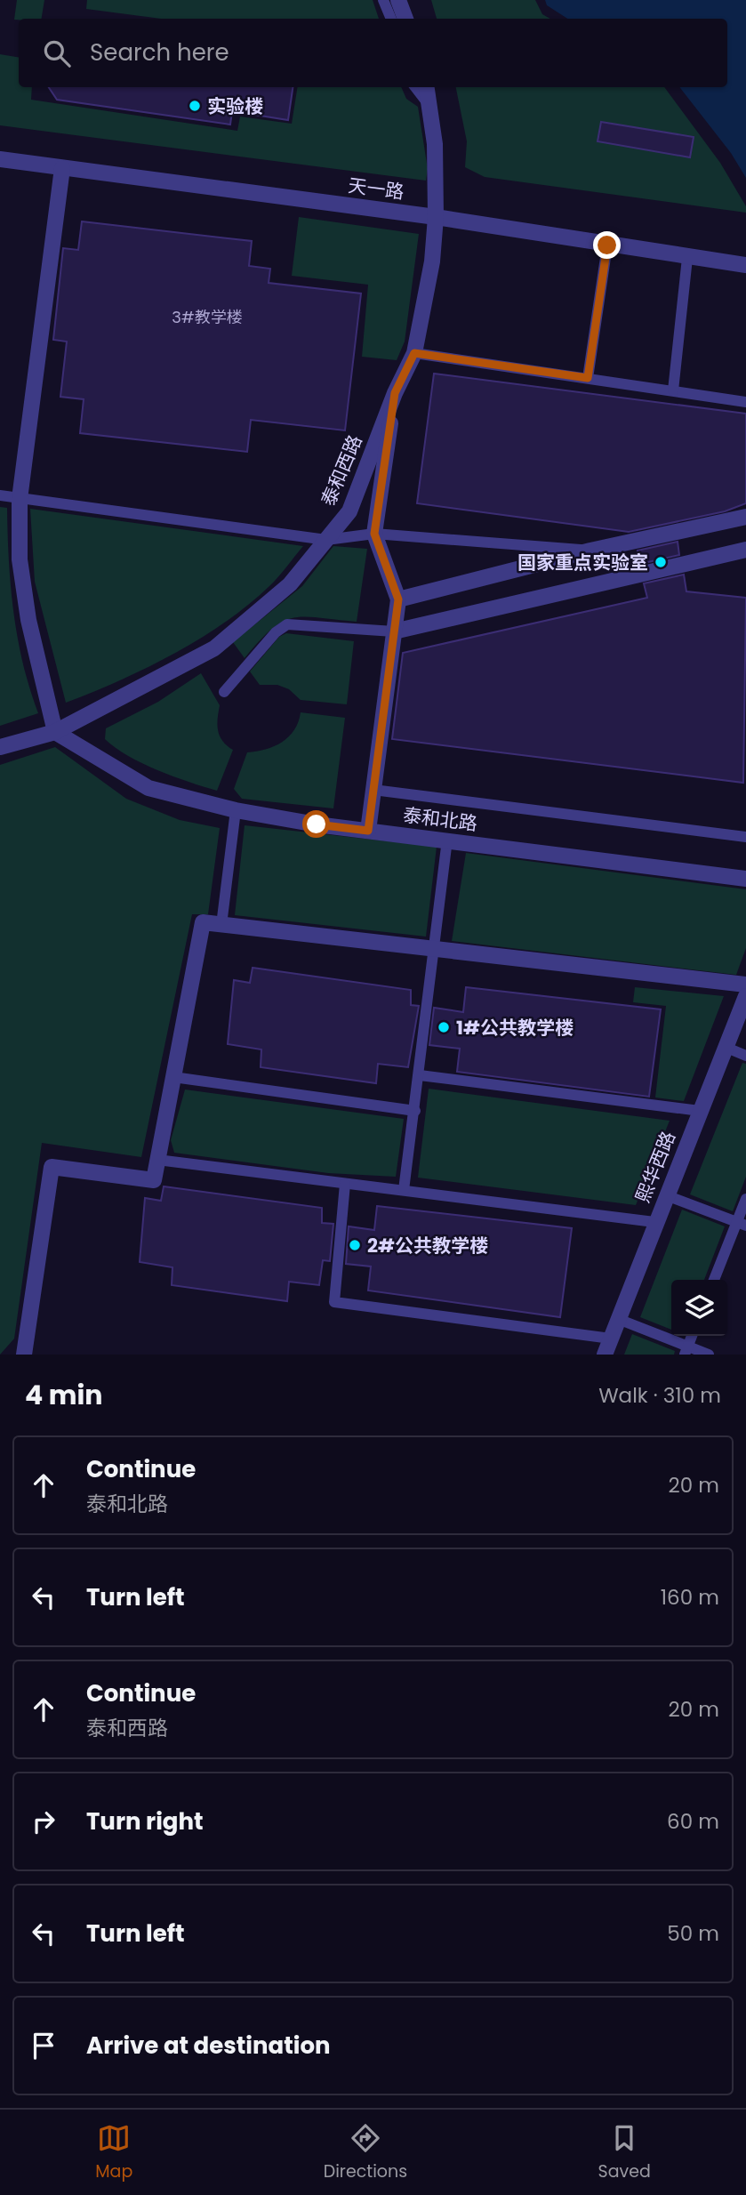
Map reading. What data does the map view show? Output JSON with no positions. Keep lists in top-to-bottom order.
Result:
{
  "streets": {
    "street": [
      "天一路",
      "泰和西路",
      "泰和北路",
      "熙华西路"
    ]
  },
  "crossings": [
    ["天一路", "泰和西路"],
    ["泰和西路", "泰和北路"]
  ],
  "places": [
    "实验楼",
    "国家重点实验室",
    "1#公共教学楼",
    "2#公共教学楼"
  ],
  "house_numbers": ["3#教学楼"],
  "page": {
    "search": "Search here",
    "heading": ["4 min", "Walk · 310 m"],
    "list": [
      ["Continue", "泰和北路", "20 m"],
      ["Turn left", "160 m"],
      ["Continue", "泰和西路", "20 m"],
      ["Turn right", "60 m"],
      ["Turn left", "50 m"],
      "Arrive at destination"
    ],
    "nav": ["Map", "Directions", "Saved"]
  }
}
